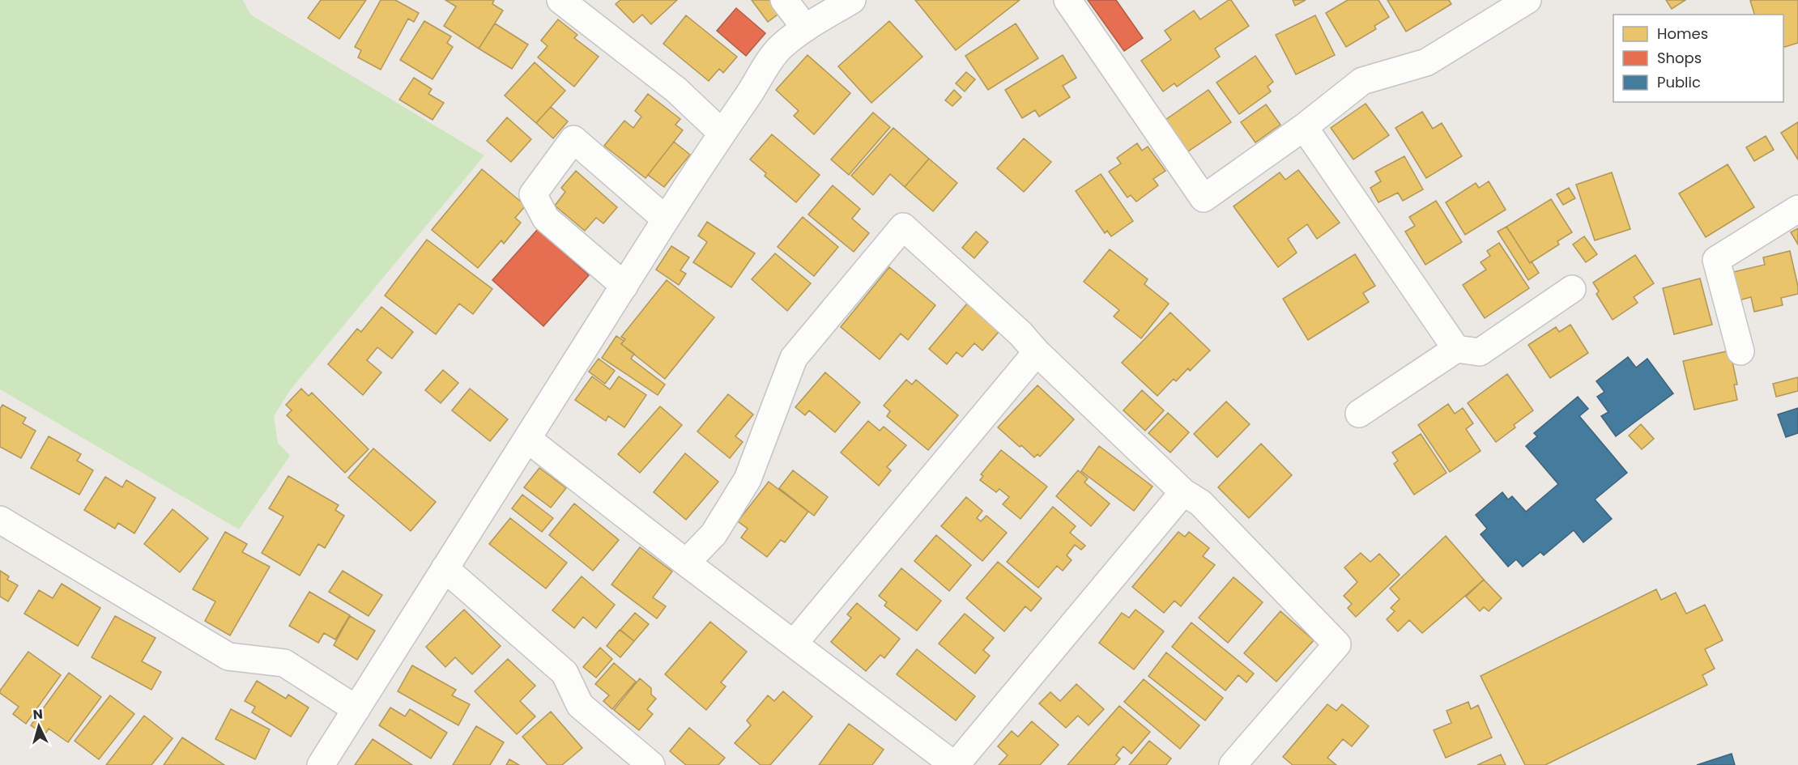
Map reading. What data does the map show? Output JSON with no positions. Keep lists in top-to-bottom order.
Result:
{
  "legend": ["Homes", "Shops", "Public"],
  "north": "top"
}
